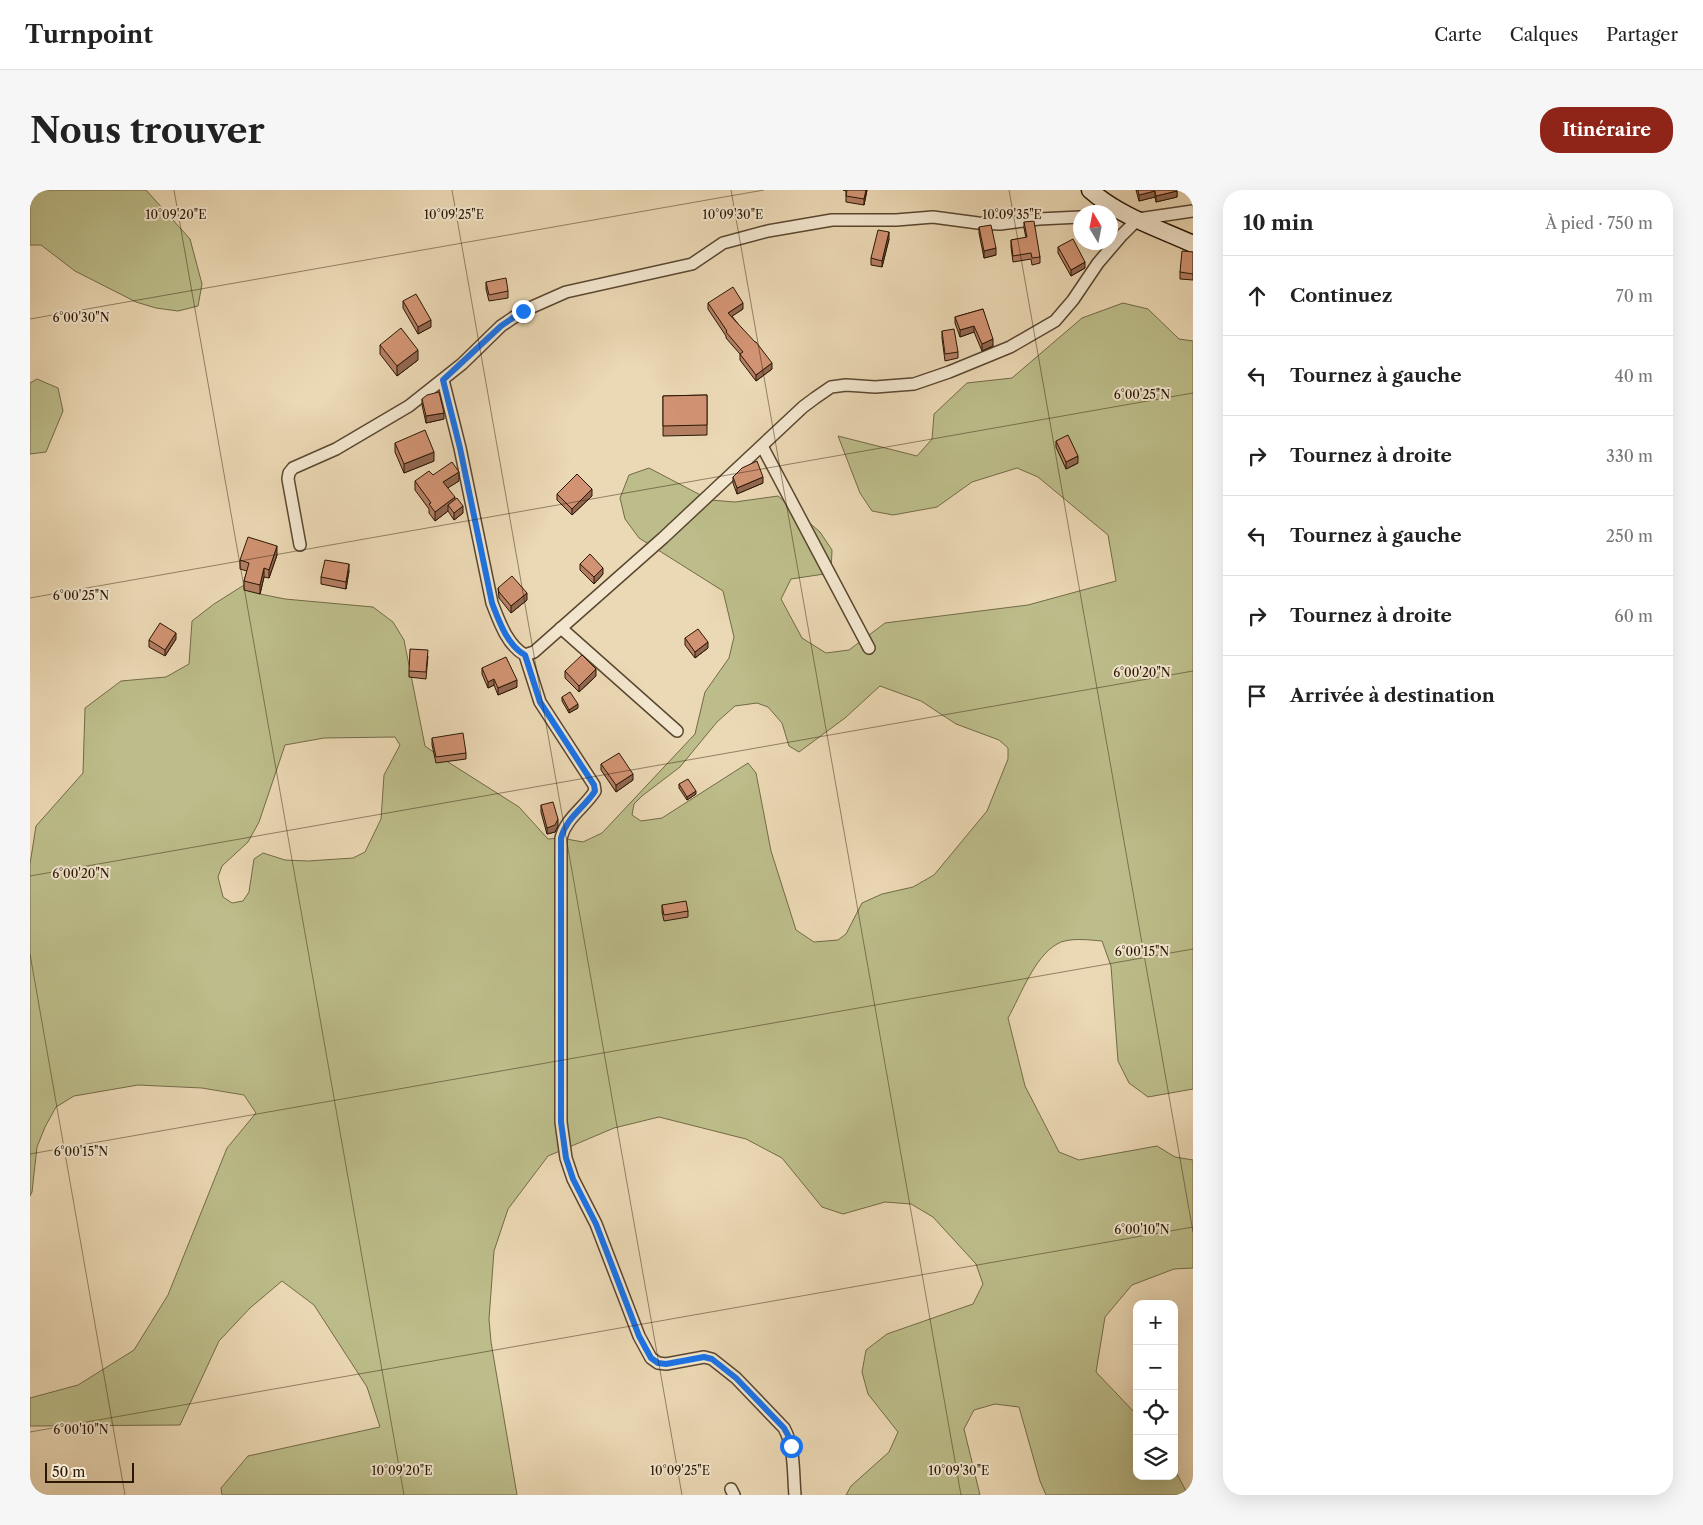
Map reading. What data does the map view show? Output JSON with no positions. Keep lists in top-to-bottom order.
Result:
{
  "scale_bar": "50 m",
  "north": "top",
  "page": {
    "header": "Turnpoint",
    "nav": ["Carte", "Calques", "Partager"],
    "buttons": "Itinéraire",
    "title": "Nous trouver",
    "heading": ["10 min", "À pied · 750 m"],
    "list": [
      ["Continuez", "70 m"],
      ["Tournez à gauche", "40 m"],
      ["Tournez à droite", "330 m"],
      ["Tournez à gauche", "250 m"],
      ["Tournez à droite", "60 m"],
      "Arrivée à destination"
    ],
    "map_buttons": ["+", "−"],
    "scale": "50 m"
  },
  "coordinates": [
    "10°09'20\"E",
    "10°09'25\"E",
    "10°09'30\"E",
    "10°09'35\"E",
    "6°00'30\"N",
    "6°00'25\"N",
    "6°00'20\"N",
    "6°00'15\"N",
    "6°00'10\"N"
  ]
}
